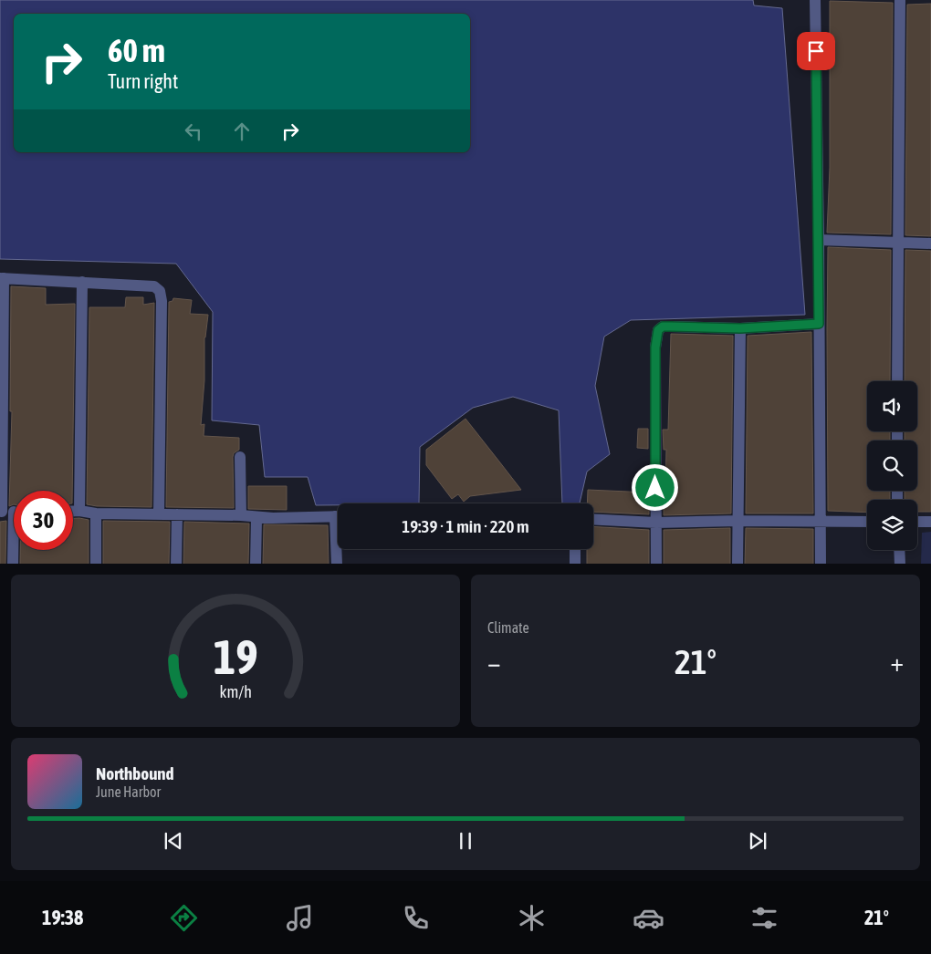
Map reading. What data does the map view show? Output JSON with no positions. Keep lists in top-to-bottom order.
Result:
{
  "page": {
    "turn": ["60 m", "Turn right"],
    "limit": "30",
    "trip": "19:39 · 1 min · 220 m",
    "tile": "Climate",
    "heat": ["−", "21°", "+"],
    "song": ["Northbound", "June Harbor"],
    "tabs": ["19:38", "21°"],
    "gauge": ["19", "km/h"]
  }
}
